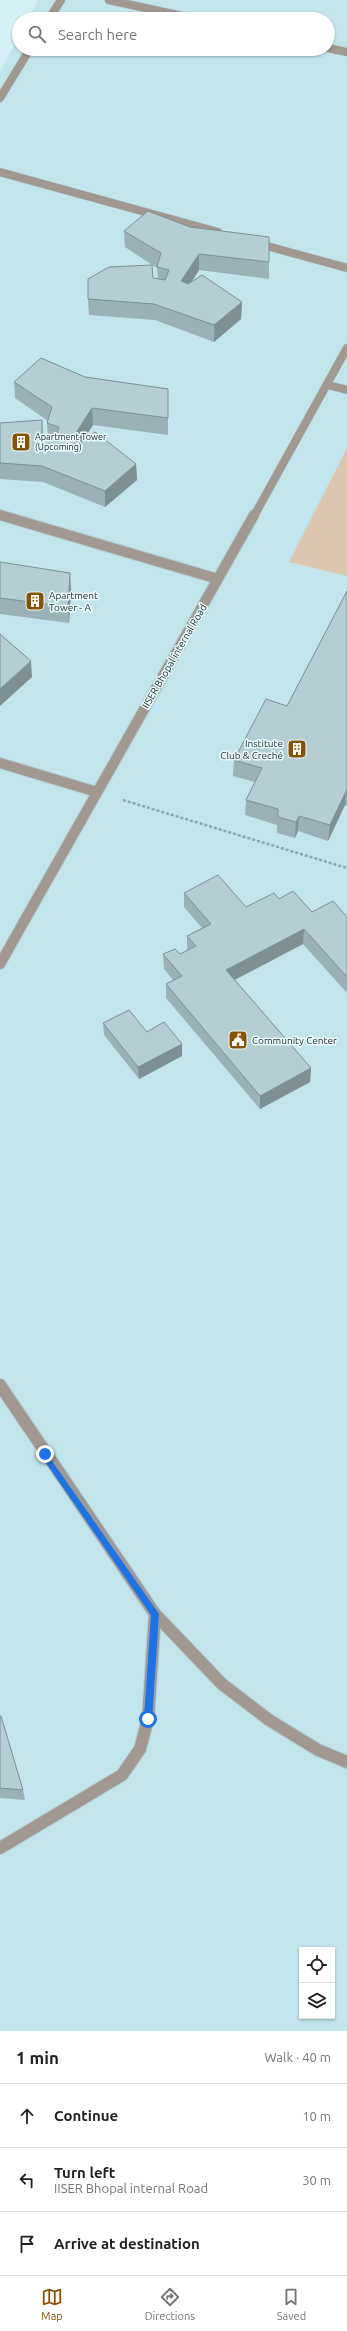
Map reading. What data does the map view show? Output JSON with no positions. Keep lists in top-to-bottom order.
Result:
{
  "streets": {
    "lane": ["IISER Bhopal internal Road"]
  },
  "places": {
    "building": ["Apartment Tower (Upcoming)", "Apartment Tower - A", "Institute Club & Creché"],
    "public building": ["Community Center"]
  },
  "page": {
    "search": "Search here",
    "heading": ["1 min", "Walk · 40 m"],
    "list": [
      ["Continue", "10 m"],
      ["Turn left", "IISER Bhopal internal Road", "30 m"],
      "Arrive at destination"
    ],
    "nav": ["Map", "Directions", "Saved"]
  }
}
